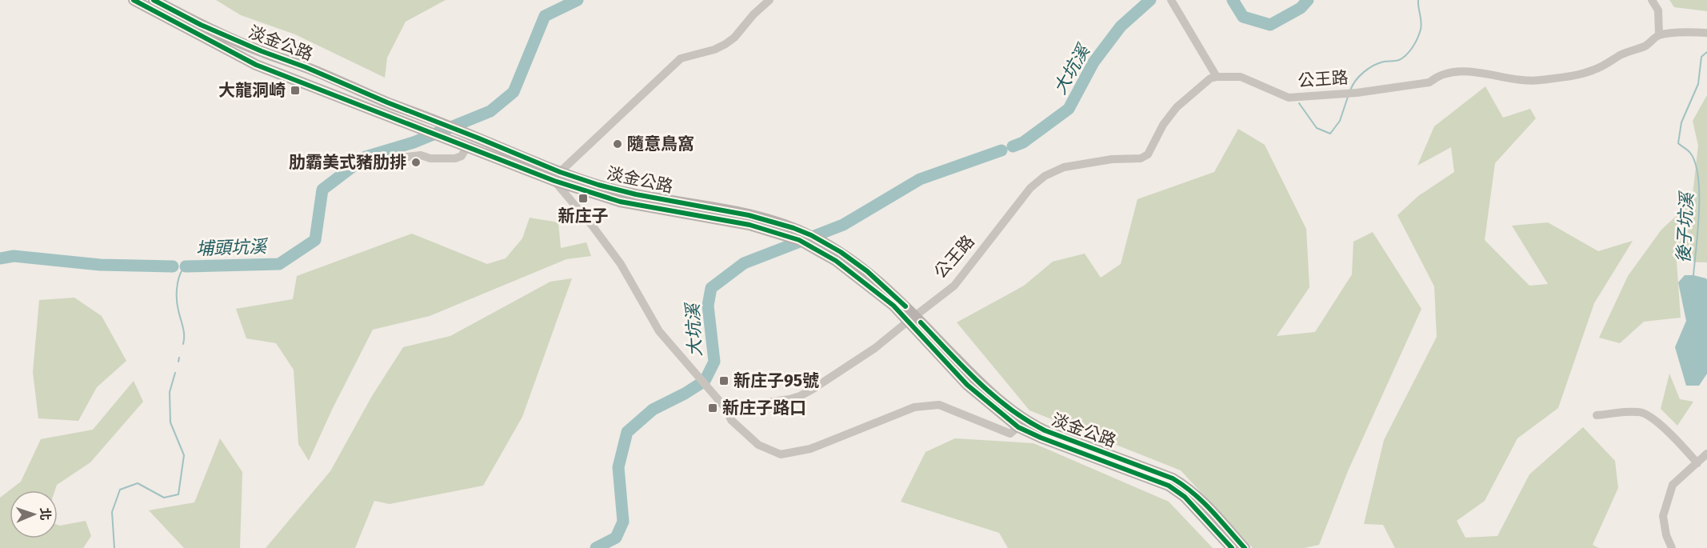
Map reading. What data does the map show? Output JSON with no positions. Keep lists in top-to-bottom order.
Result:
{
  "streets": {
    "main road": ["淡金公路"],
    "street": ["公王路"]
  },
  "water": ["大坑溪", "後子坑溪", "埔頭坑溪"],
  "places": {
    "transit": [
      "大龍洞崎",
      "新庄子",
      "新庄子95號",
      "新庄子路口"
    ],
    "other": ["隨意鳥窩", "肋霸美式豬肋排"]
  },
  "north": "right"
}
